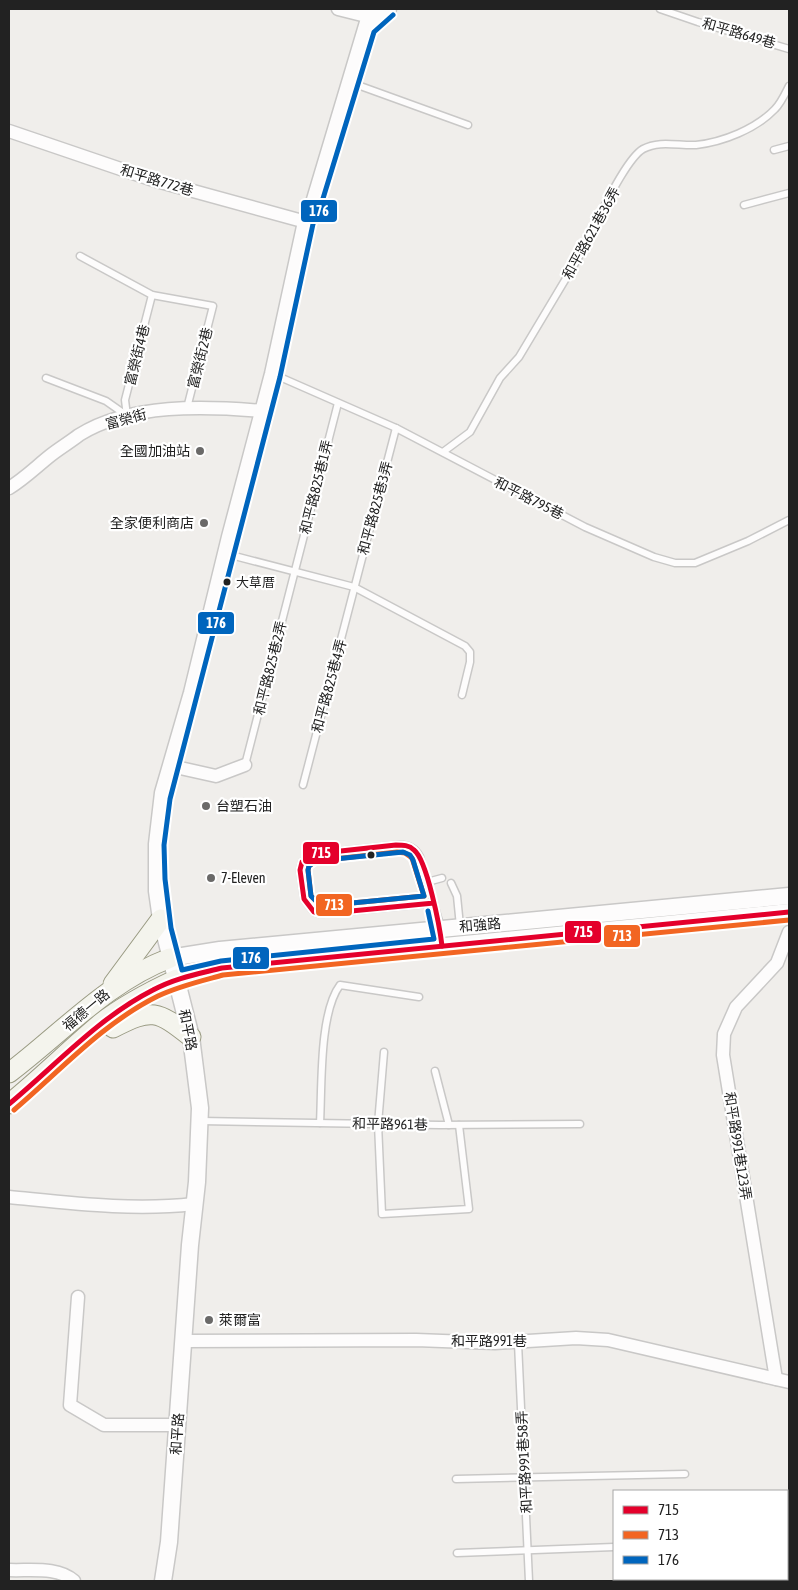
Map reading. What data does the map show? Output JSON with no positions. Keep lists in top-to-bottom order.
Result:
{
  "streets": {
    "main road": ["福德一路"],
    "street": [
      "和平路772巷",
      "富榮街",
      "和強路",
      "和平路",
      "和平路991巷123弄",
      "和平路991巷"
    ],
    "lane": [
      "和平路649巷",
      "和平路621巷36弄",
      "富榮街4巷",
      "富榮街2巷",
      "和平路825巷1弄",
      "和平路795巷",
      "和平路825巷3弄",
      "和平路825巷2弄",
      "和平路825巷4弄",
      "和平路961巷",
      "和平路991巷58弄"
    ]
  },
  "crossings": [
    ["和平路772巷", "和平路"],
    ["和平路621巷36弄", "和平路795巷"],
    ["富榮街4巷", "富榮街2巷"],
    ["富榮街4巷", "富榮街"],
    ["富榮街2巷", "富榮街"],
    ["富榮街", "和平路"],
    ["和平路825巷1弄", "和平路795巷"],
    ["和平路825巷1弄", "和平路825巷2弄"],
    ["和平路795巷", "和平路825巷3弄"],
    ["和平路795巷", "和平路"],
    ["和平路825巷3弄", "和平路825巷4弄"],
    ["和強路", "福德一路"],
    ["和強路", "和平路"],
    ["福德一路", "和平路"],
    ["和平路", "和平路961巷"],
    ["和平路", "和平路991巷"],
    ["和平路991巷123弄", "和平路991巷"],
    ["和平路991巷", "和平路991巷58弄"]
  ],
  "places": [
    "全國加油站",
    "全家便利商店",
    "大草厝",
    "台塑石油",
    "7-Eleven",
    "萊爾富"
  ],
  "lines": ["transit line 176", "transit line 715", "transit line 713"],
  "legend": ["715", "713", "176"]
}
